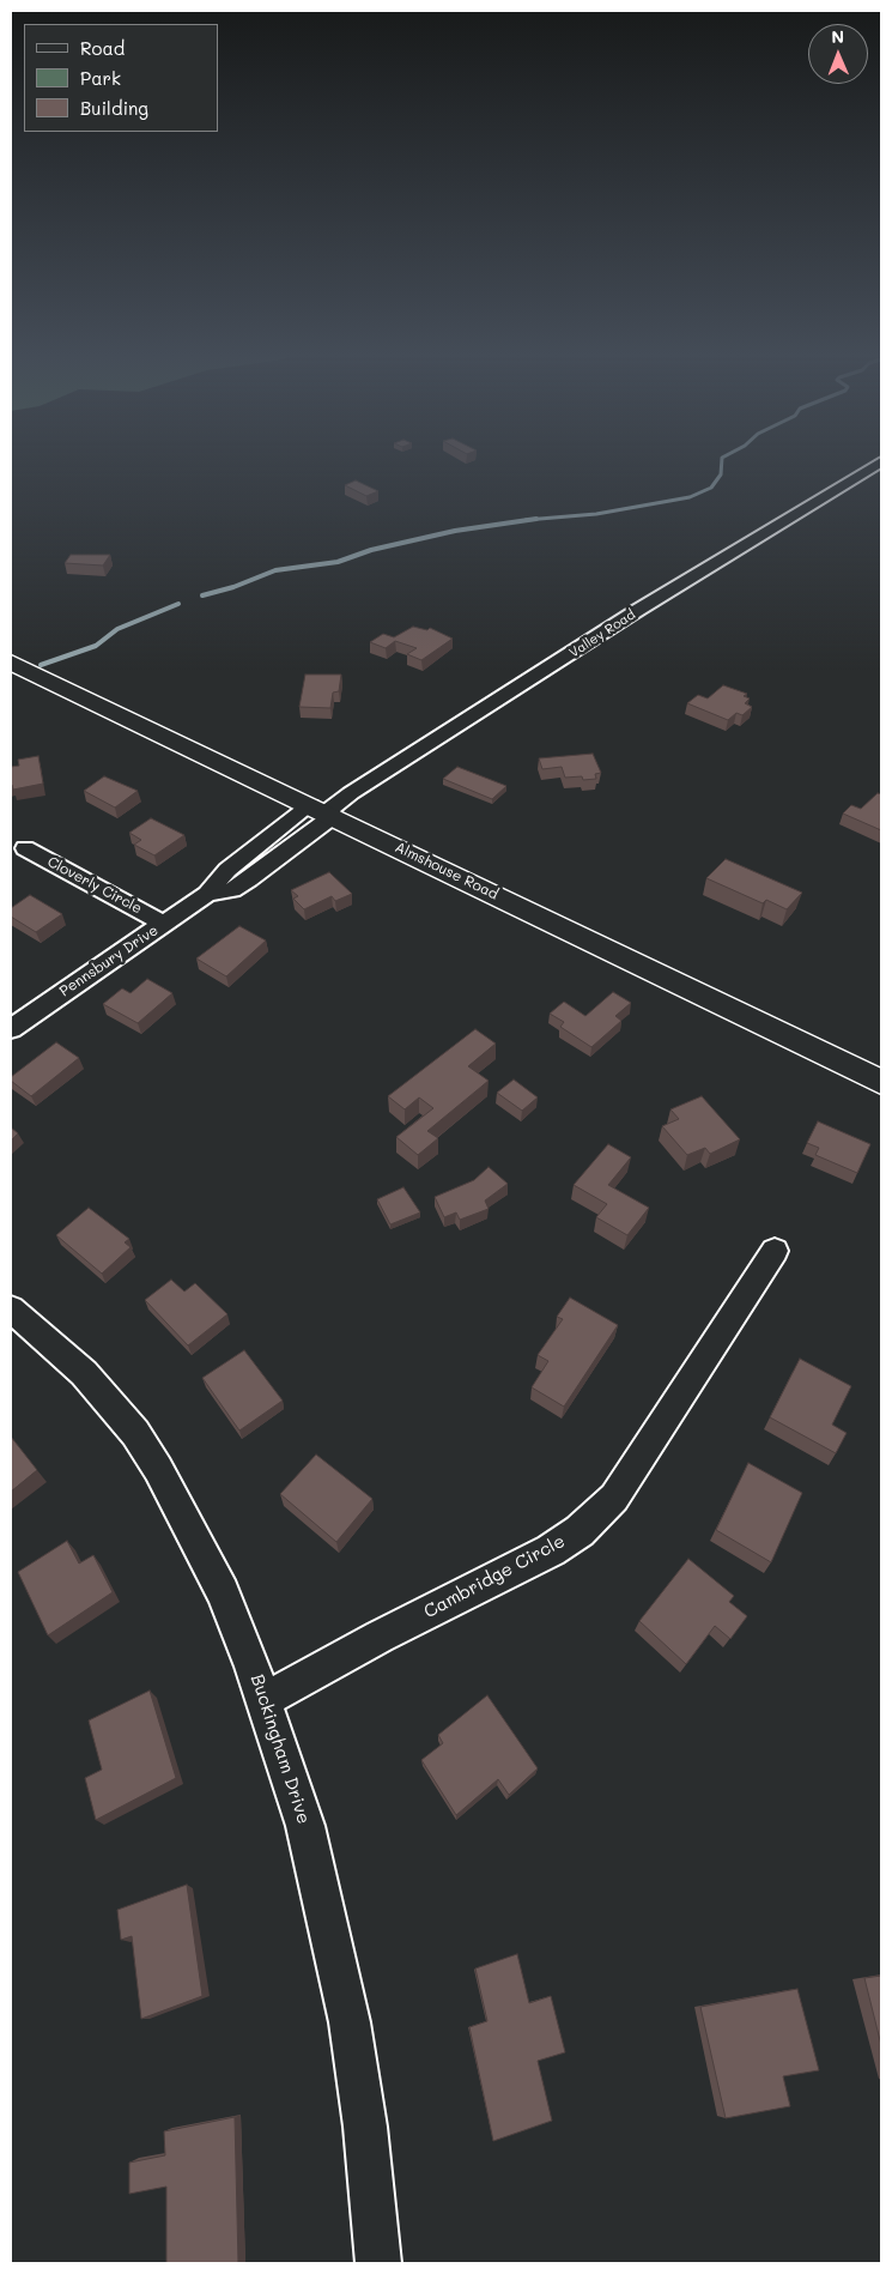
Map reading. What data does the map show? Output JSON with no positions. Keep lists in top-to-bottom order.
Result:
{
  "streets": {
    "main road": ["Almshouse Road"],
    "street": [
      "Valley Road",
      "Cloverly Circle",
      "Pennsbury Drive",
      "Cambridge Circle",
      "Buckingham Drive"
    ]
  },
  "crossings": [
    ["Valley Road", "Almshouse Road"],
    ["Valley Road", "Pennsbury Drive"],
    ["Almshouse Road", "Pennsbury Drive"],
    ["Cloverly Circle", "Pennsbury Drive"],
    ["Cambridge Circle", "Buckingham Drive"]
  ],
  "legend": ["Road", "Park", "Building"],
  "north": "top"
}
